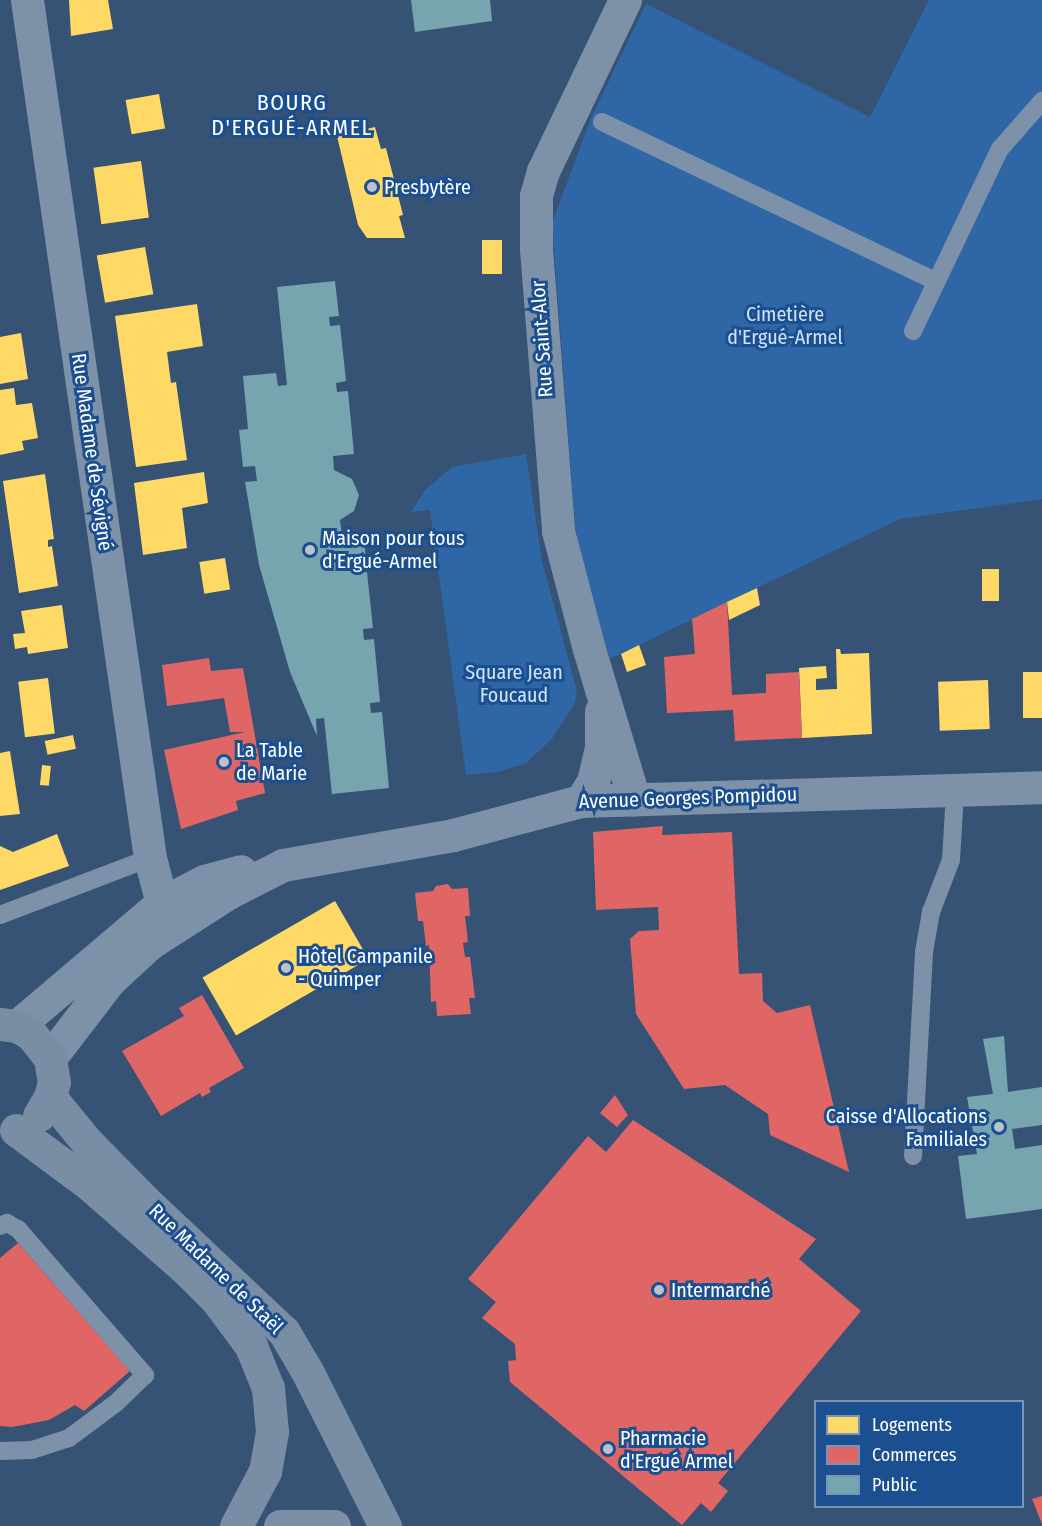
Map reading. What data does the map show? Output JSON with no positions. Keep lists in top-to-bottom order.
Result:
{
  "streets": {
    "street": [
      "Rue Saint-Alor",
      "Rue Madame de Sévigné",
      "Avenue Georges Pompidou",
      "Rue Madame de Staël"
    ]
  },
  "crossings": [
    ["Rue Saint-Alor", "Avenue Georges Pompidou"],
    ["Rue Madame de Sévigné", "Avenue Georges Pompidou"]
  ],
  "districts": ["BOURG D'ERGUÉ-ARMEL"],
  "parks": ["Cimetière d'Ergué-Armel", "Square Jean Foucaud"],
  "places": [
    "Presbytère",
    "Maison pour tous d'Ergué-Armel",
    "La Table de Marie",
    "Hôtel Campanile - Quimper",
    "Caisse d'Allocations Familiales",
    "Intermarché",
    "Pharmacie d'Ergué Armel"
  ],
  "legend": ["Logements", "Commerces", "Public"]
}
